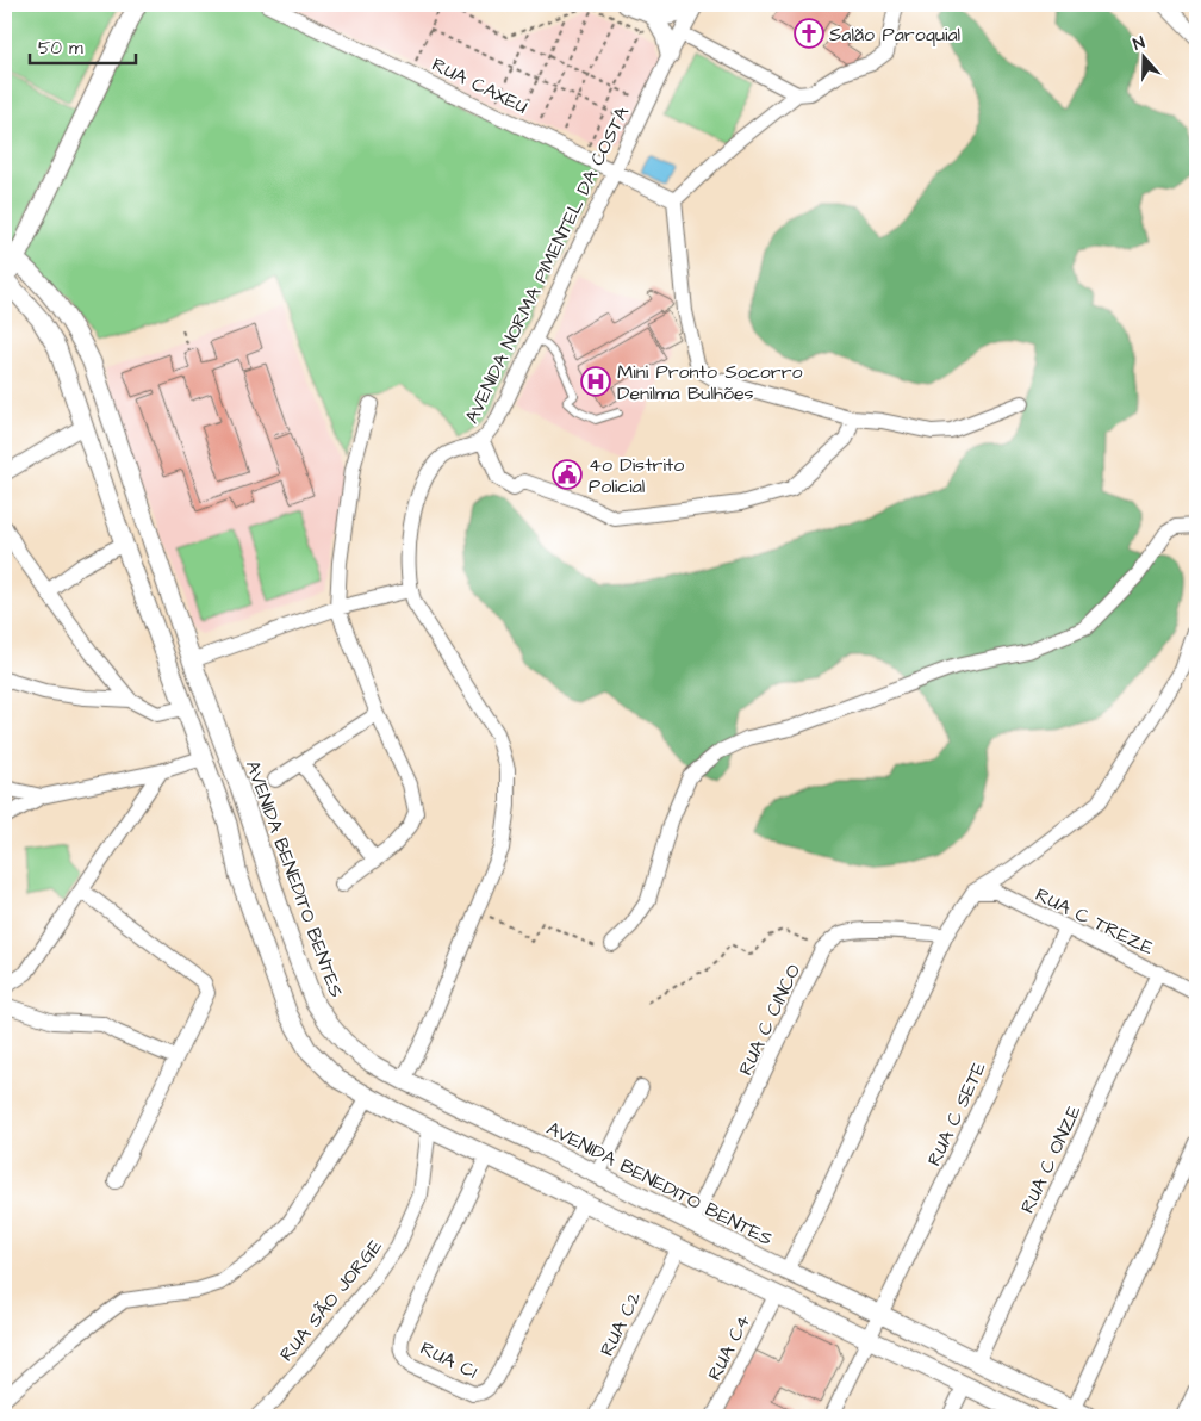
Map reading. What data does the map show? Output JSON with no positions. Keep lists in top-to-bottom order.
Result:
{
  "streets": {
    "street": [
      "RUA CAXEU",
      "AVENIDA NORMA PIMENTEL DA COSTA",
      "AVENIDA BENEDITO BENTES",
      "RUA C TREZE",
      "RUA C CINCO",
      "RUA C SETE",
      "RUA C ONZE",
      "RUA SÃO JORGE",
      "RUA C2",
      "RUA C4",
      "RUA C1"
    ]
  },
  "crossings": [
    ["RUA CAXEU", "AVENIDA NORMA PIMENTEL DA COSTA"],
    ["AVENIDA NORMA PIMENTEL DA COSTA", "AVENIDA BENEDITO BENTES"],
    ["AVENIDA BENEDITO BENTES", "RUA C CINCO"],
    ["AVENIDA BENEDITO BENTES", "RUA C SETE"],
    ["AVENIDA BENEDITO BENTES", "RUA C ONZE"],
    ["RUA C TREZE", "RUA C SETE"],
    ["RUA C TREZE", "RUA C ONZE"]
  ],
  "places": {
    "church": ["Salão Paroquial"],
    "hospital": ["Mini Pronto Socorro Denilma Bulhões"],
    "public building": ["4o Distrito Policial"]
  },
  "scale_bar": "50 m",
  "north": "top"
}
